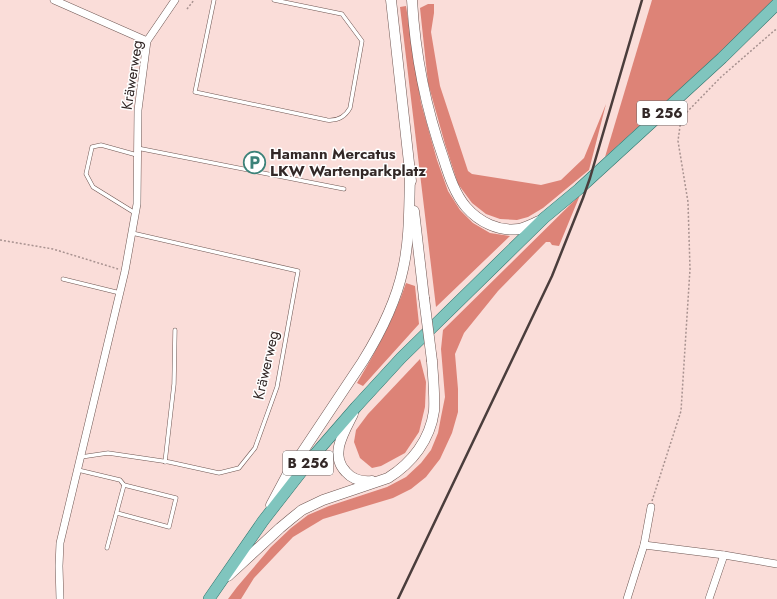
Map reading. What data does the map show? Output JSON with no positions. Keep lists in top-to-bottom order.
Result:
{
  "streets": {
    "main road": ["B 256"],
    "street": ["Kräwerweg"]
  },
  "places": {
    "parking": ["Hamann Mercatus LKW Wartenparkplatz"]
  }
}
